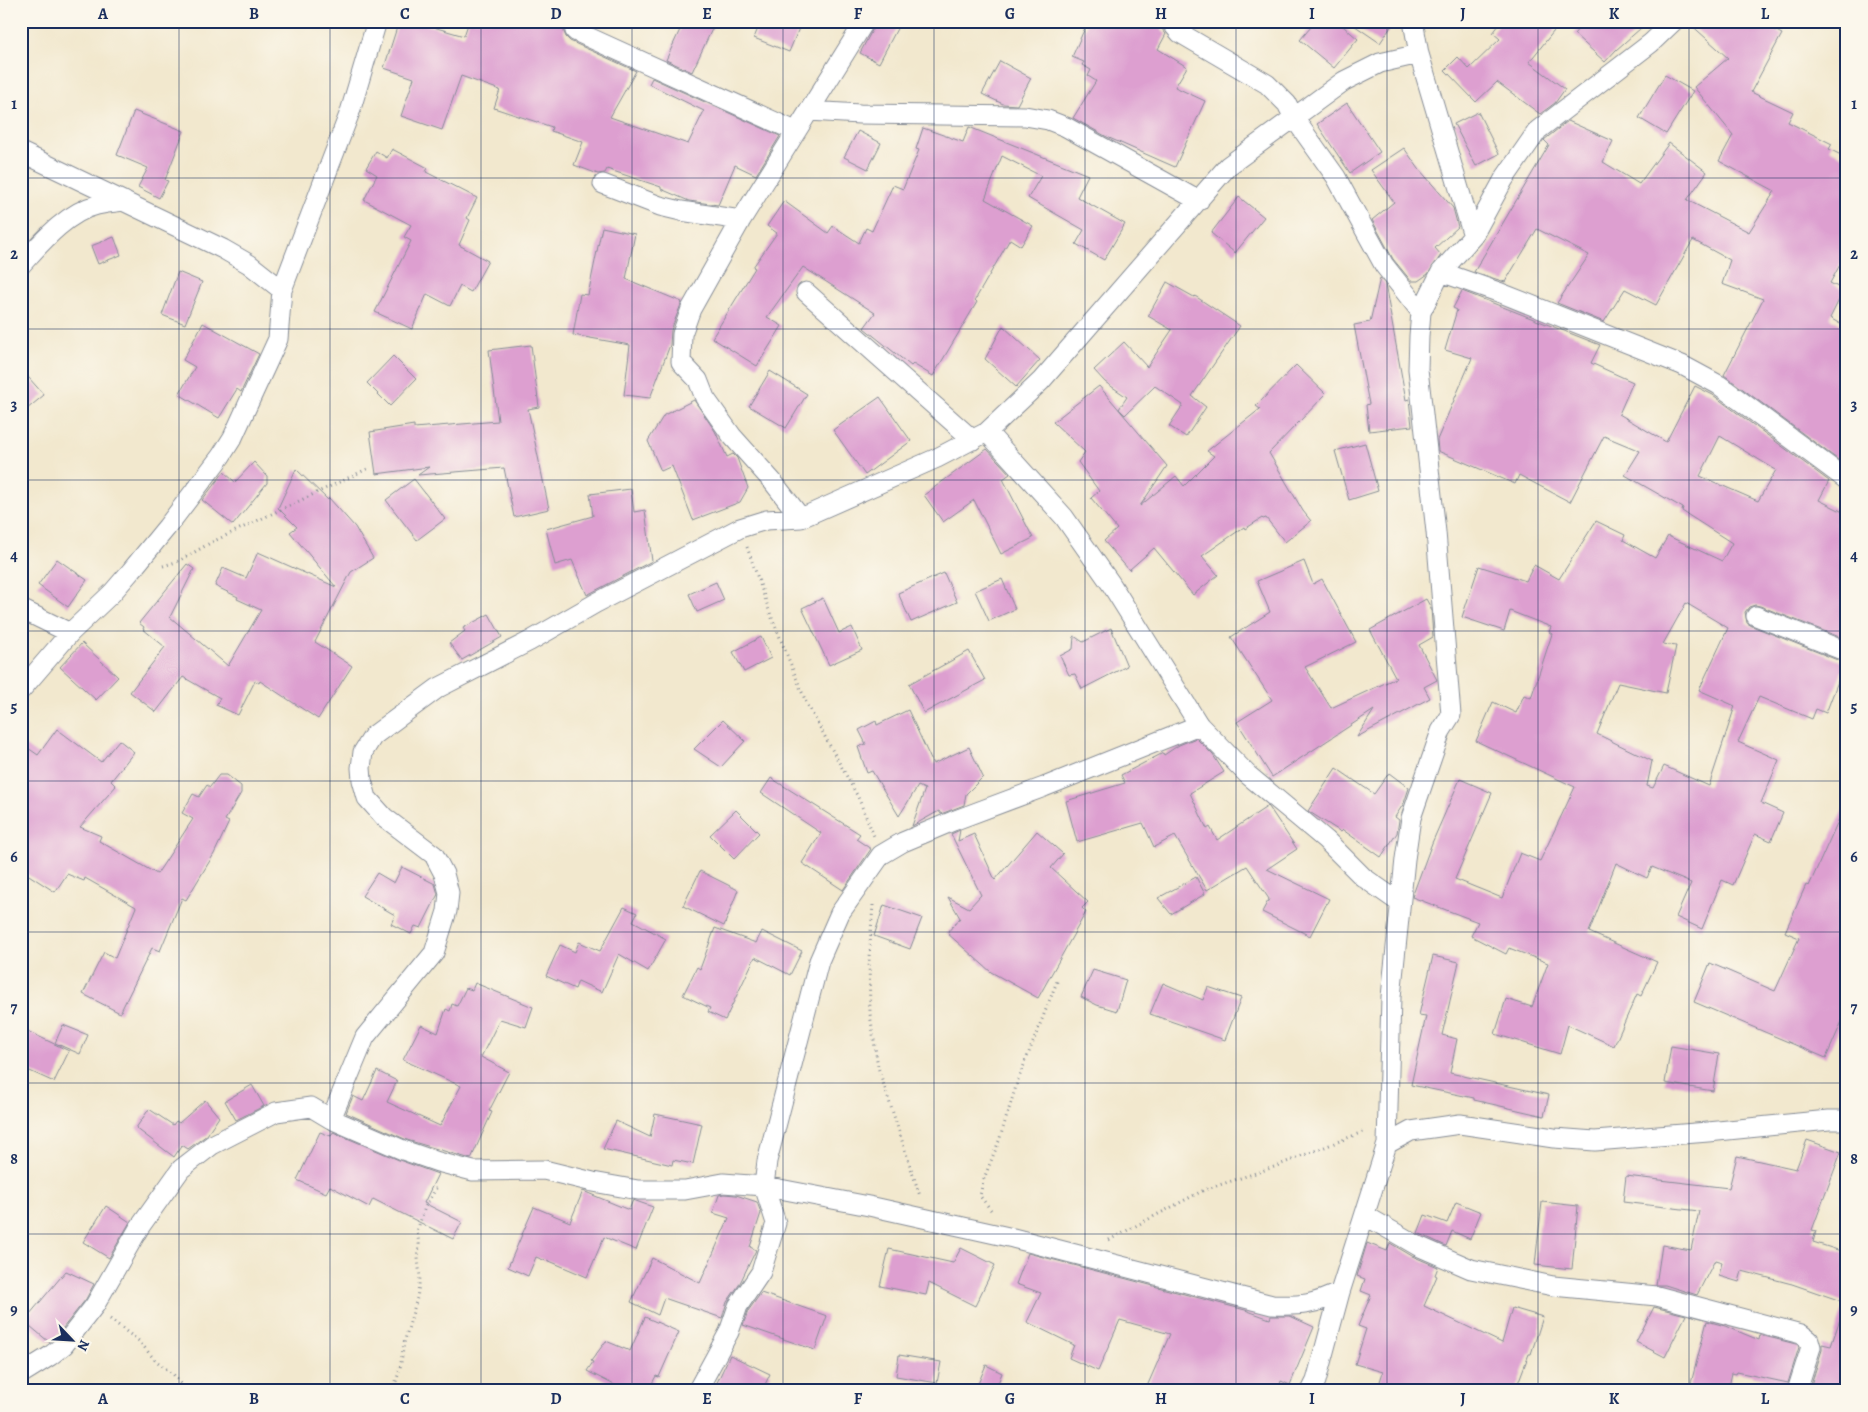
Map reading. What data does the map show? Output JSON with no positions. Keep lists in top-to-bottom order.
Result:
{
  "north": "bottom right",
  "grid": {
    "columns": [
      "A",
      "B",
      "C",
      "D",
      "E",
      "F",
      "G",
      "H",
      "I",
      "J",
      "K",
      "L"
    ],
    "rows": [
      "1",
      "2",
      "3",
      "4",
      "5",
      "6",
      "7",
      "8",
      "9"
    ]
  }
}
